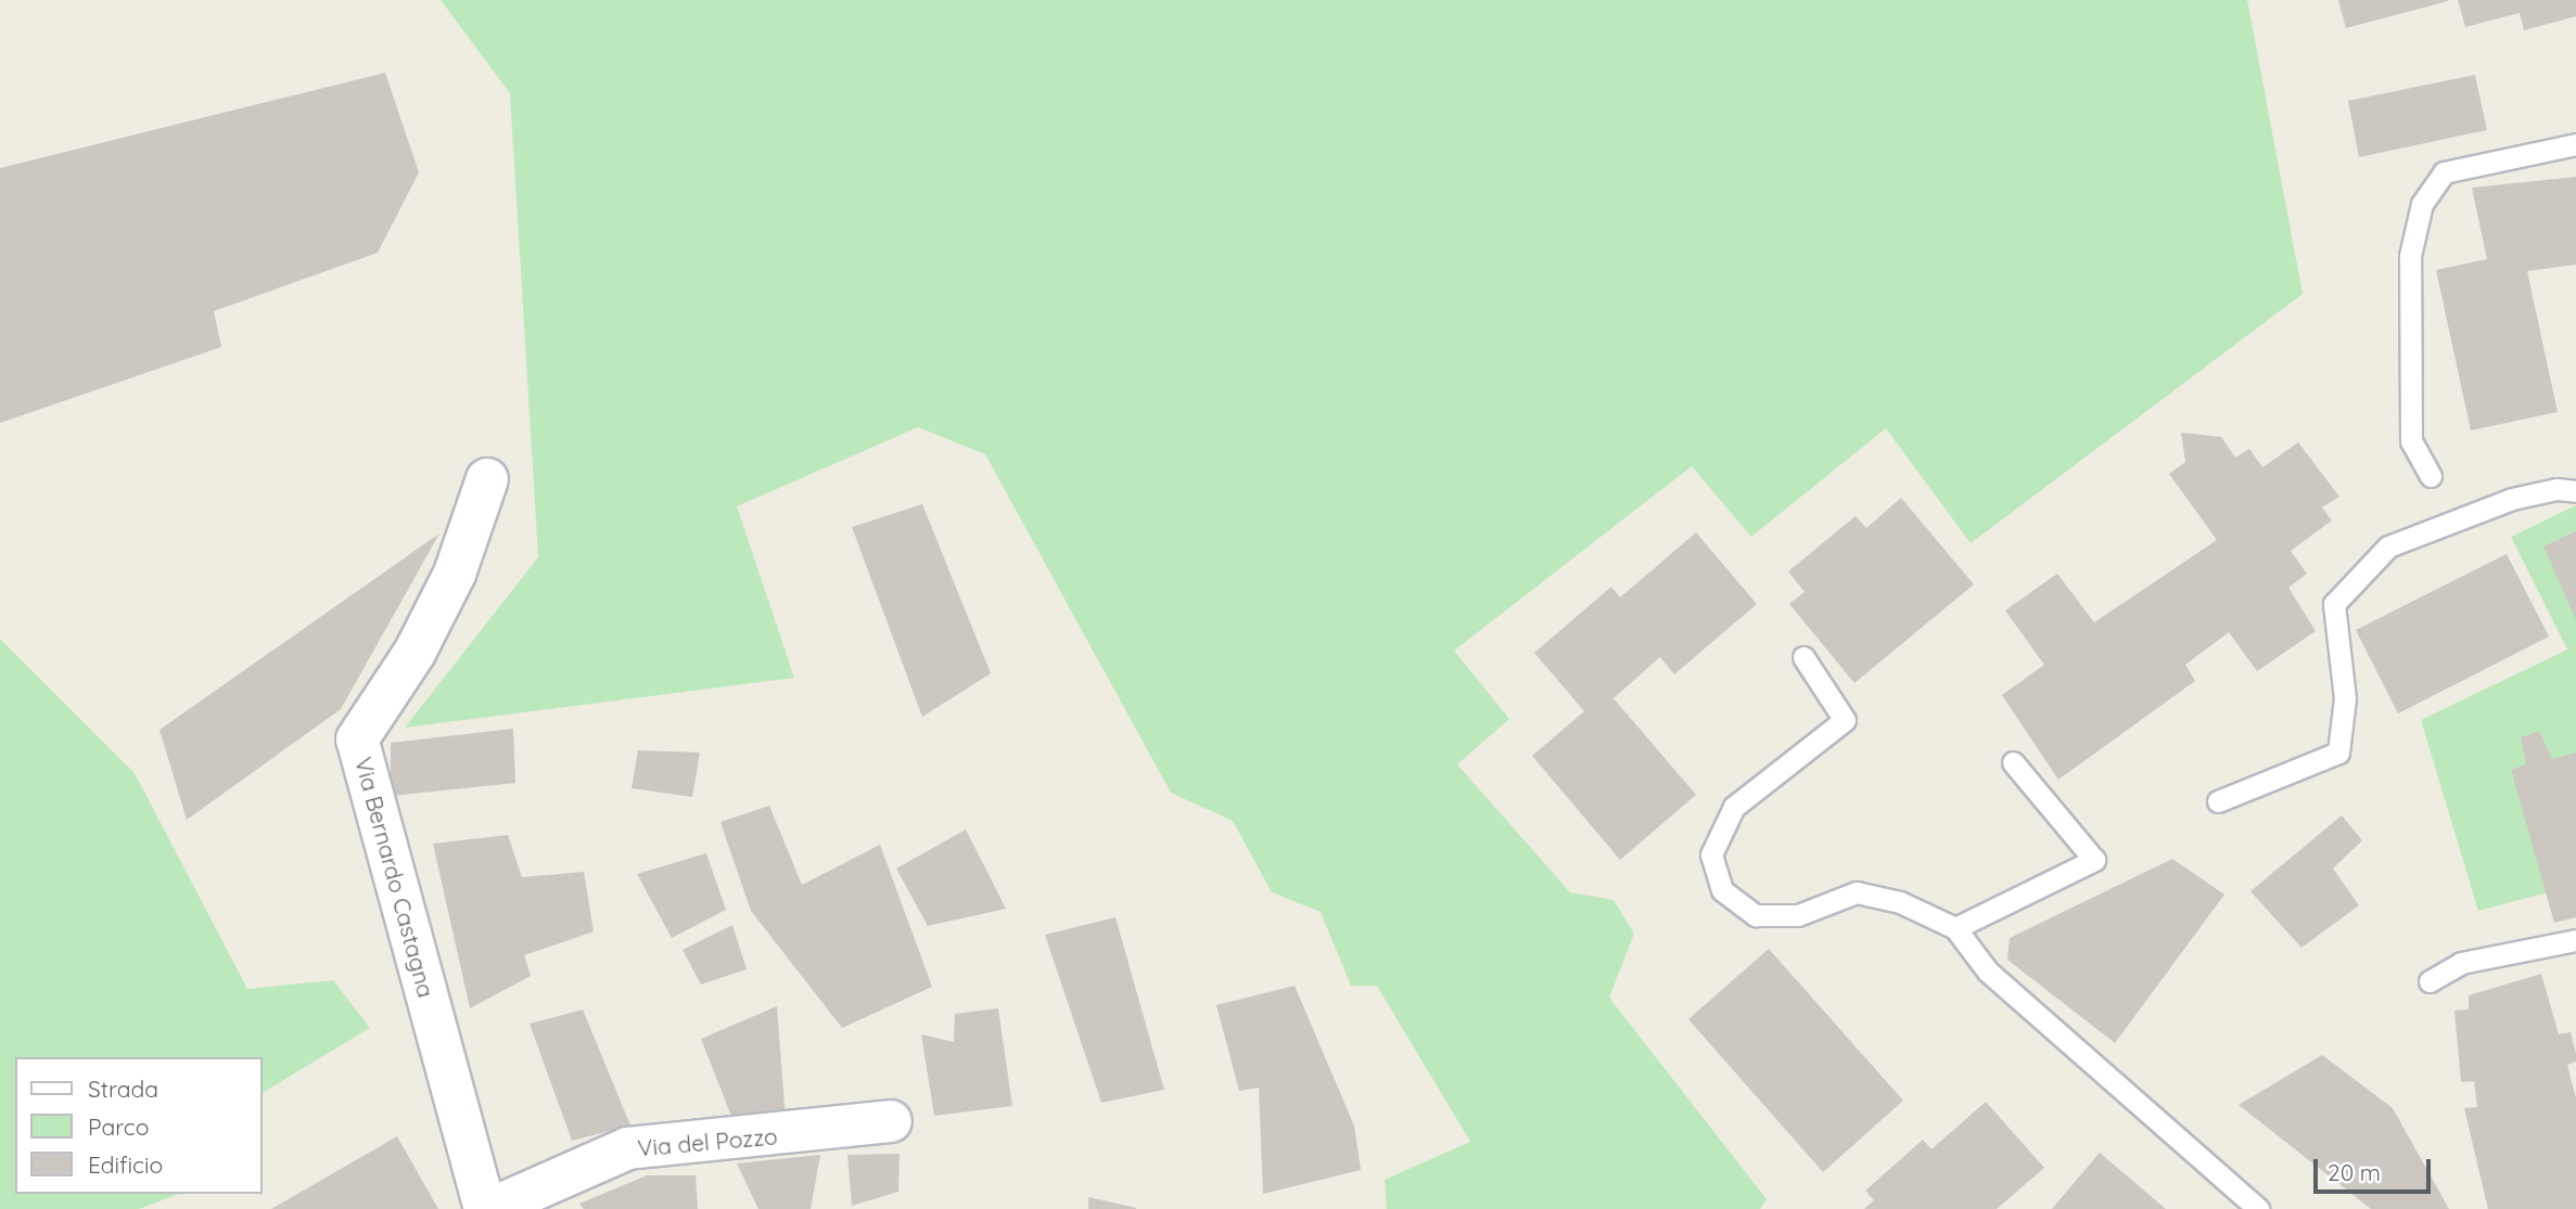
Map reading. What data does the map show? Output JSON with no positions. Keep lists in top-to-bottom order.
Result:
{
  "streets": {
    "street": ["Via Bernardo Castagna", "Via del Pozzo"]
  },
  "crossings": [
    ["Via Bernardo Castagna", "Via del Pozzo"]
  ],
  "legend": ["Strada", "Parco", "Edificio"],
  "scale_bar": "20 m"
}
